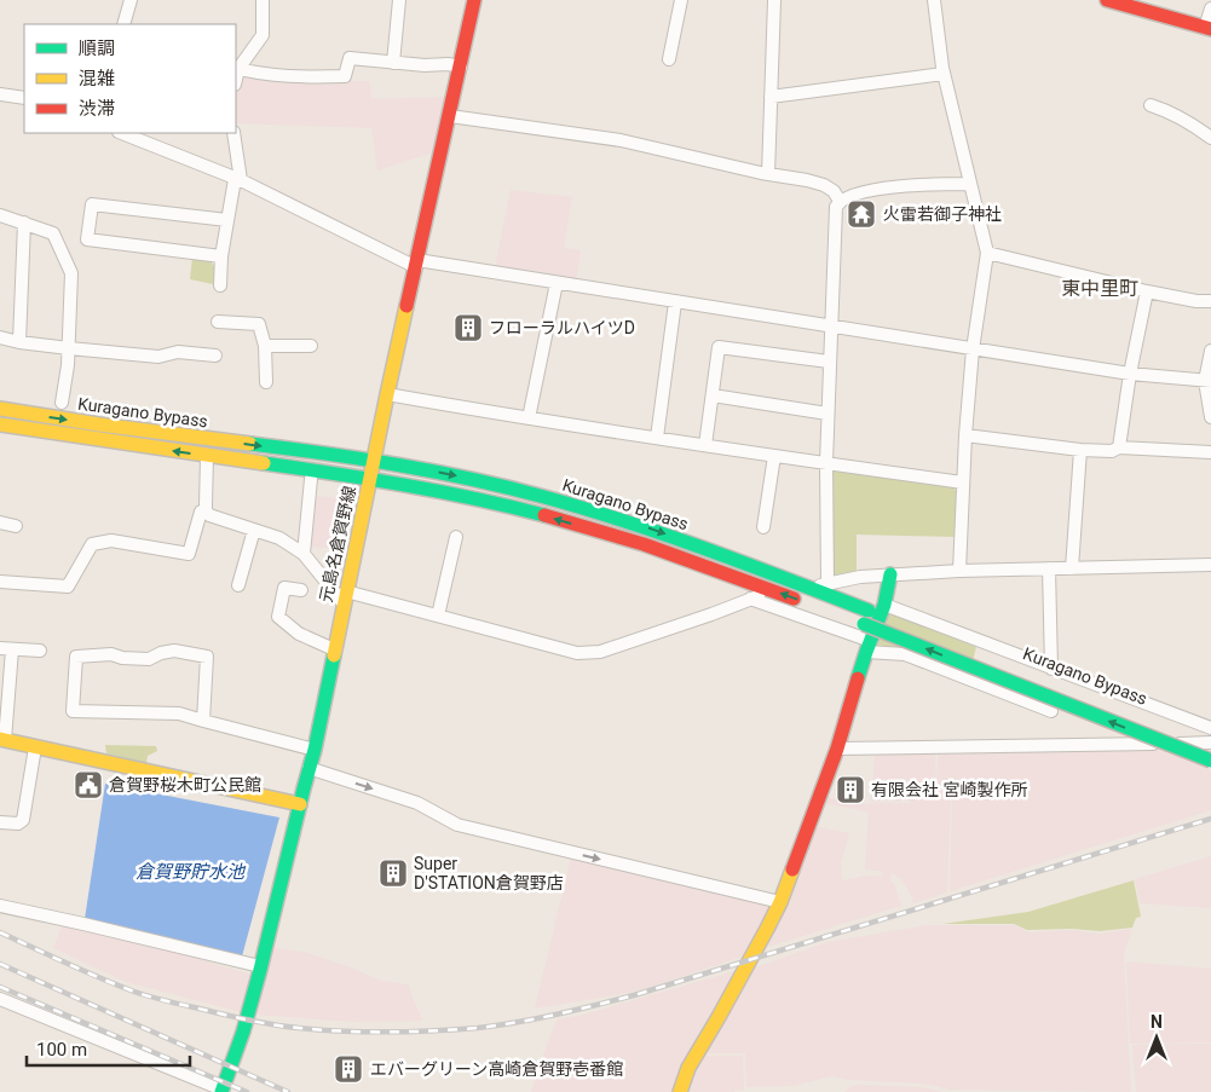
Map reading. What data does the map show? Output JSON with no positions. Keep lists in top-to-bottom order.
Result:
{
  "streets": {
    "main road": ["Kuragano Bypass", "元島名倉賀野線"]
  },
  "crossings": [
    ["Kuragano Bypass", "元島名倉賀野線"]
  ],
  "districts": ["東中里町"],
  "water": ["倉賀野貯水池"],
  "places": {
    "temple": ["火雷若御子神社"],
    "building": [
      "フローラルハイツD",
      "有限会社 宮崎製作所",
      "Super D'STATION倉賀野店",
      "エバーグリーン高崎倉賀野壱番館"
    ],
    "public building": ["倉賀野桜木町公民館"]
  },
  "legend": ["順調", "混雑", "渋滞"],
  "scale_bar": "100 m",
  "north": "top"
}
